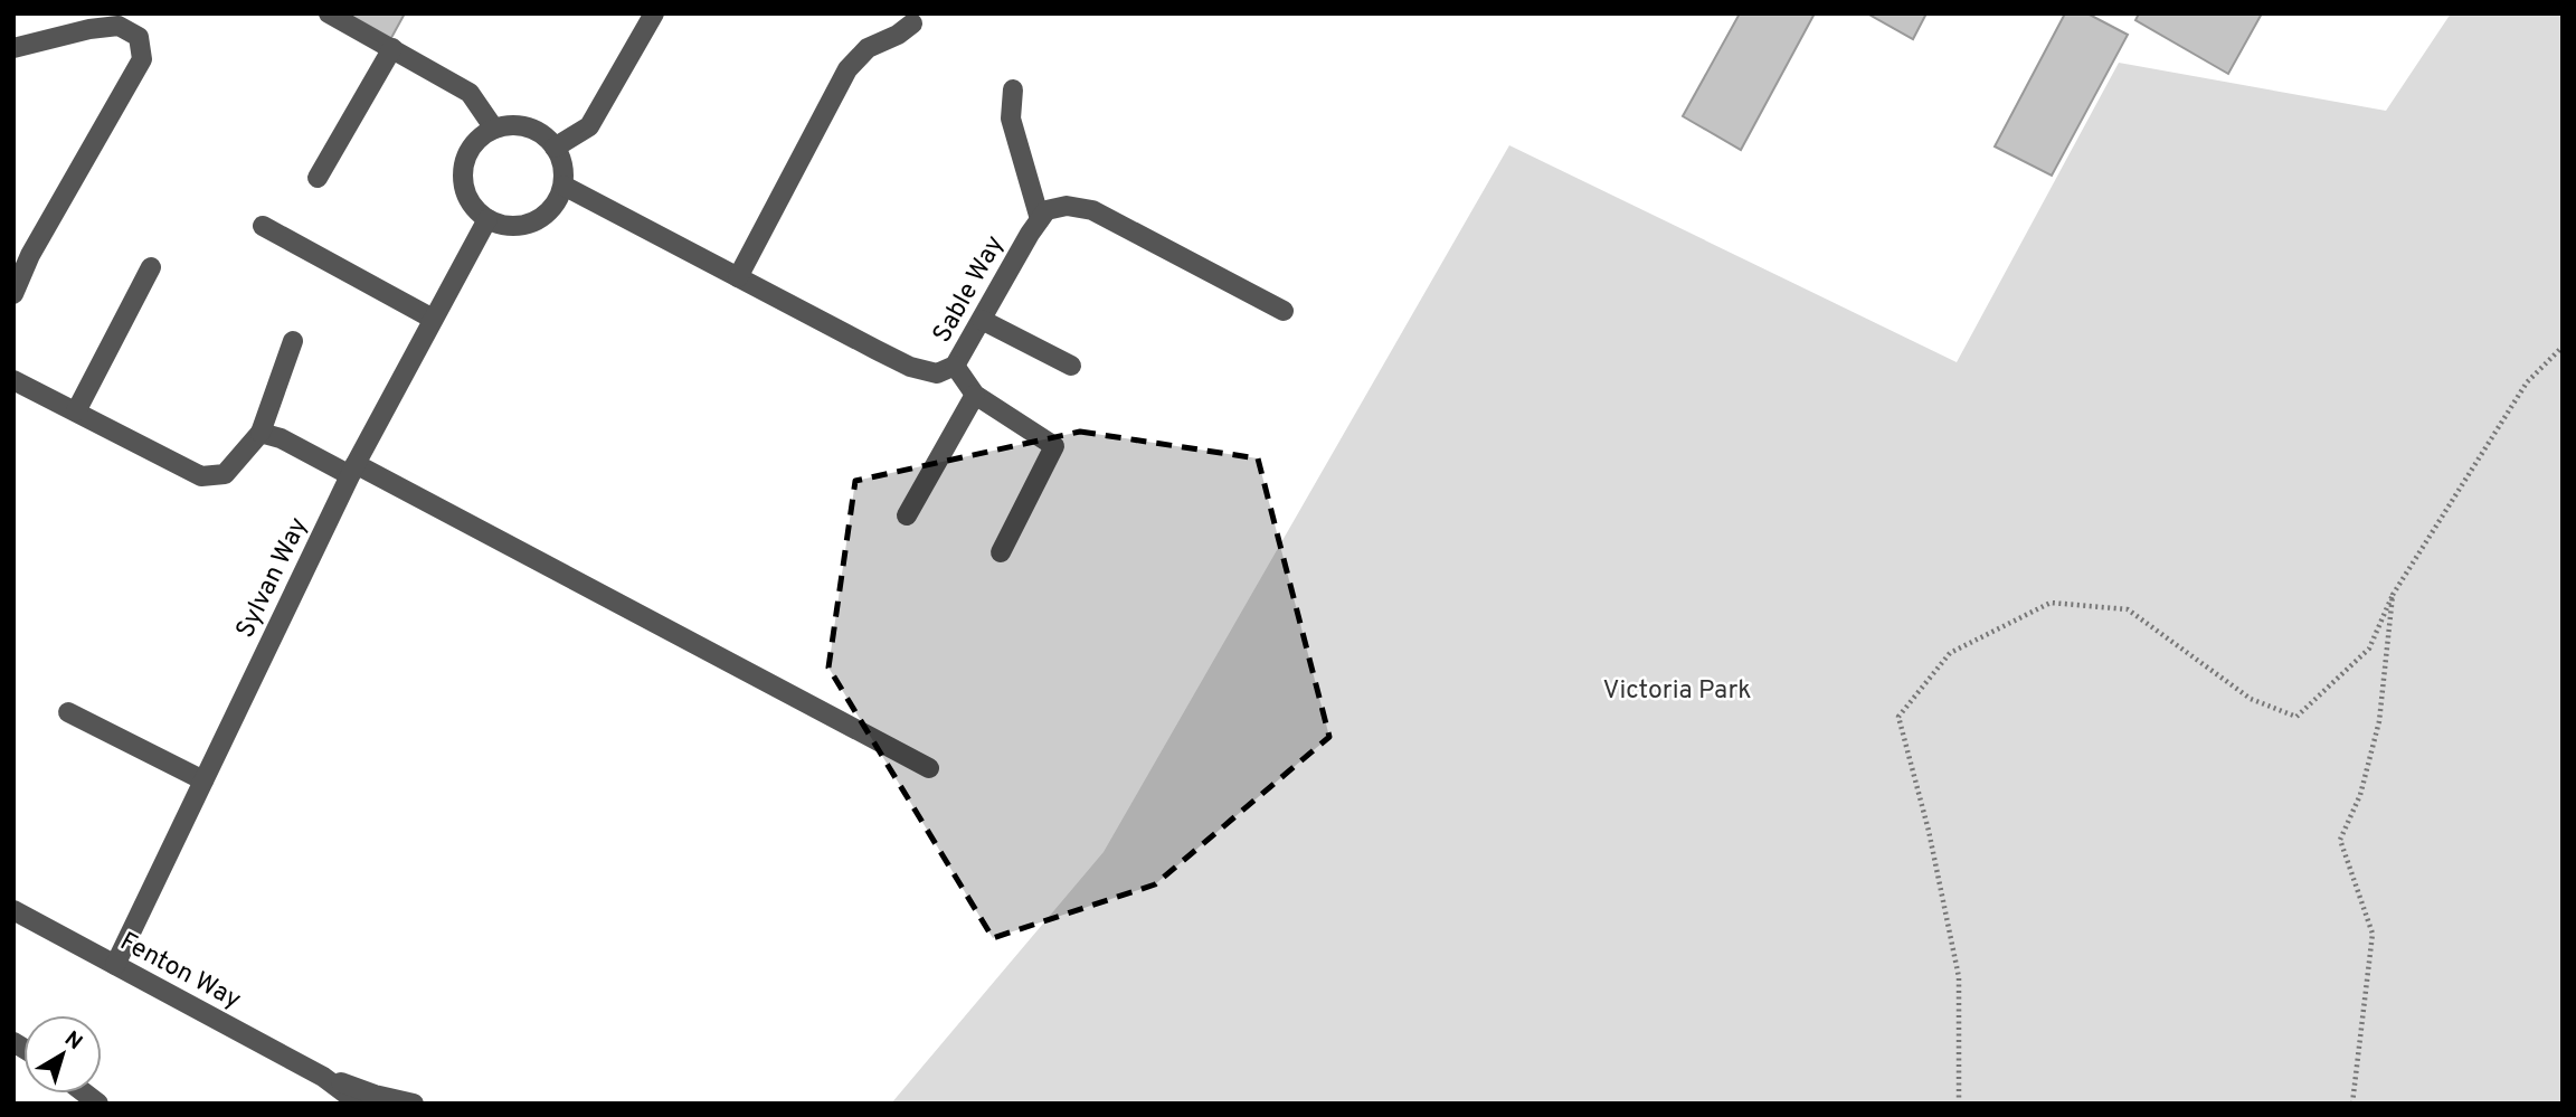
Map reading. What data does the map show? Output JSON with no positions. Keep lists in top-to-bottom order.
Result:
{
  "streets": {
    "street": ["Sable Way", "Sylvan Way", "Fenton Way"]
  },
  "crossings": [
    ["Sable Way", "Sylvan Way"],
    ["Sylvan Way", "Fenton Way"]
  ],
  "parks": ["Victoria Park"],
  "north": "top right"
}
